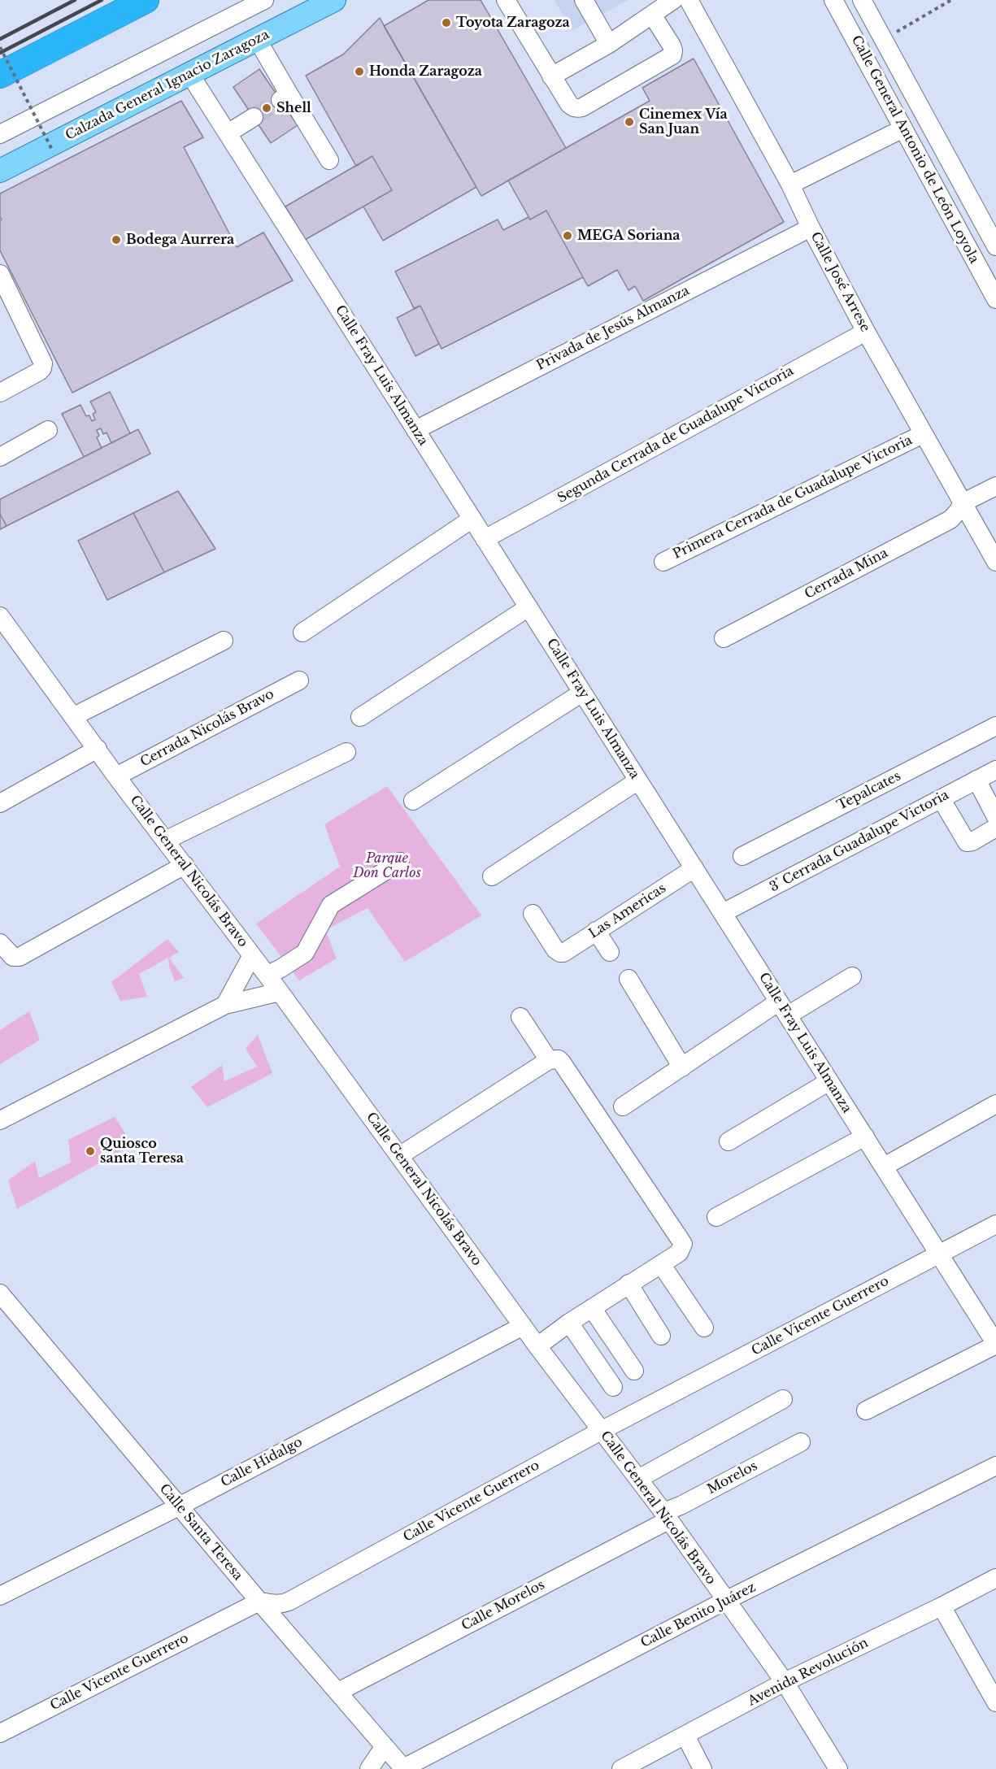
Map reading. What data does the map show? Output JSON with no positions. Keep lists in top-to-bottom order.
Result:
{
  "streets": {
    "main road": ["Calzada General Ignacio Zaragoza"],
    "street": [
      "Calle General Antonio de León Loyola",
      "Calle José Arrese",
      "Privada de Jesús Almanza",
      "Calle Fray Luis Almanza",
      "Segunda Cerrada de Guadalupe Victoria",
      "Primera Cerrada de Guadalupe Victoria",
      "Cerrada Mina",
      "Cerrada Nicolás Bravo",
      "Tepalcates",
      "3˚ Cerrada Guadalupe Victoria",
      "Calle General Nicolás Bravo",
      "Las Americas",
      "Calle Vicente Guerrero",
      "Calle Hidalgo",
      "Morelos",
      "Calle Santa Teresa",
      "Calle Morelos",
      "Calle Benito Juárez",
      "Avenida Revolución"
    ]
  },
  "crossings": [
    ["Calzada General Ignacio Zaragoza", "Calle Fray Luis Almanza"],
    ["Calle José Arrese", "Privada de Jesús Almanza"],
    ["Calle José Arrese", "Segunda Cerrada de Guadalupe Victoria"],
    ["Calle José Arrese", "Primera Cerrada de Guadalupe Victoria"],
    ["Calle José Arrese", "Cerrada Mina"],
    ["Privada de Jesús Almanza", "Calle Fray Luis Almanza"],
    ["Calle Fray Luis Almanza", "Segunda Cerrada de Guadalupe Victoria"],
    ["Calle Fray Luis Almanza", "3˚ Cerrada Guadalupe Victoria"],
    ["Calle Fray Luis Almanza", "Las Americas"],
    ["Calle Fray Luis Almanza", "Calle Vicente Guerrero"],
    ["Cerrada Nicolás Bravo", "Calle General Nicolás Bravo"],
    ["Calle General Nicolás Bravo", "Calle Vicente Guerrero"],
    ["Calle General Nicolás Bravo", "Calle Hidalgo"],
    ["Calle General Nicolás Bravo", "Morelos"],
    ["Calle General Nicolás Bravo", "Calle Morelos"],
    ["Calle General Nicolás Bravo", "Calle Benito Juárez"],
    ["Calle General Nicolás Bravo", "Avenida Revolución"],
    ["Calle Vicente Guerrero", "Calle Santa Teresa"],
    ["Calle Hidalgo", "Calle Santa Teresa"],
    ["Morelos", "Calle Morelos"],
    ["Calle Santa Teresa", "Calle Morelos"],
    ["Calle Santa Teresa", "Calle Benito Juárez"]
  ],
  "parks": ["Parque Don Carlos"],
  "places": [
    "Toyota Zaragoza",
    "Honda Zaragoza",
    "Shell",
    "Cinemex Vía San Juan",
    "MEGA Soriana",
    "Bodega Aurrera",
    "Quiosco santa Teresa"
  ]
}
